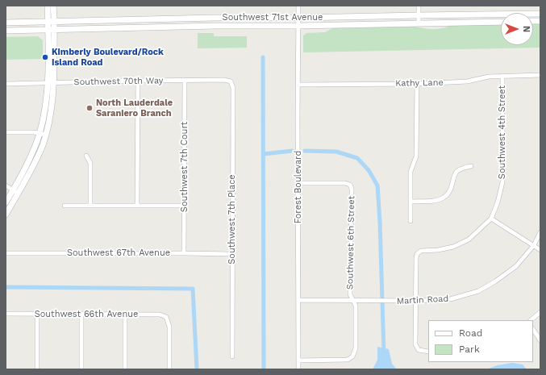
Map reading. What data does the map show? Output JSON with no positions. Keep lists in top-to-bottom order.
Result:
{
  "streets": {
    "main road": ["Southwest 71st Avenue"],
    "street": [
      "Southwest 70th Way",
      "Kathy Lane",
      "Southwest 4th Street",
      "Southwest 7th Court",
      "Forest Boulevard",
      "Southwest 7th Place",
      "Southwest 6th Street",
      "Southwest 67th Avenue",
      "Martin Road",
      "Southwest 66th Avenue"
    ]
  },
  "crossings": [
    ["Southwest 71st Avenue", "Forest Boulevard"],
    ["Southwest 70th Way", "Southwest 7th Court"],
    ["Southwest 70th Way", "Southwest 7th Place"],
    ["Kathy Lane", "Southwest 4th Street"],
    ["Kathy Lane", "Forest Boulevard"],
    ["Southwest 4th Street", "Martin Road"],
    ["Southwest 7th Court", "Southwest 67th Avenue"],
    ["Forest Boulevard", "Southwest 6th Street"],
    ["Forest Boulevard", "Martin Road"],
    ["Southwest 7th Place", "Southwest 67th Avenue"],
    ["Southwest 6th Street", "Martin Road"]
  ],
  "places": ["Kimberly Boulevard/Rock Island Road", "North Lauderdale Saraniero Branch"],
  "legend": ["Road", "Park"],
  "north": "right"
}
